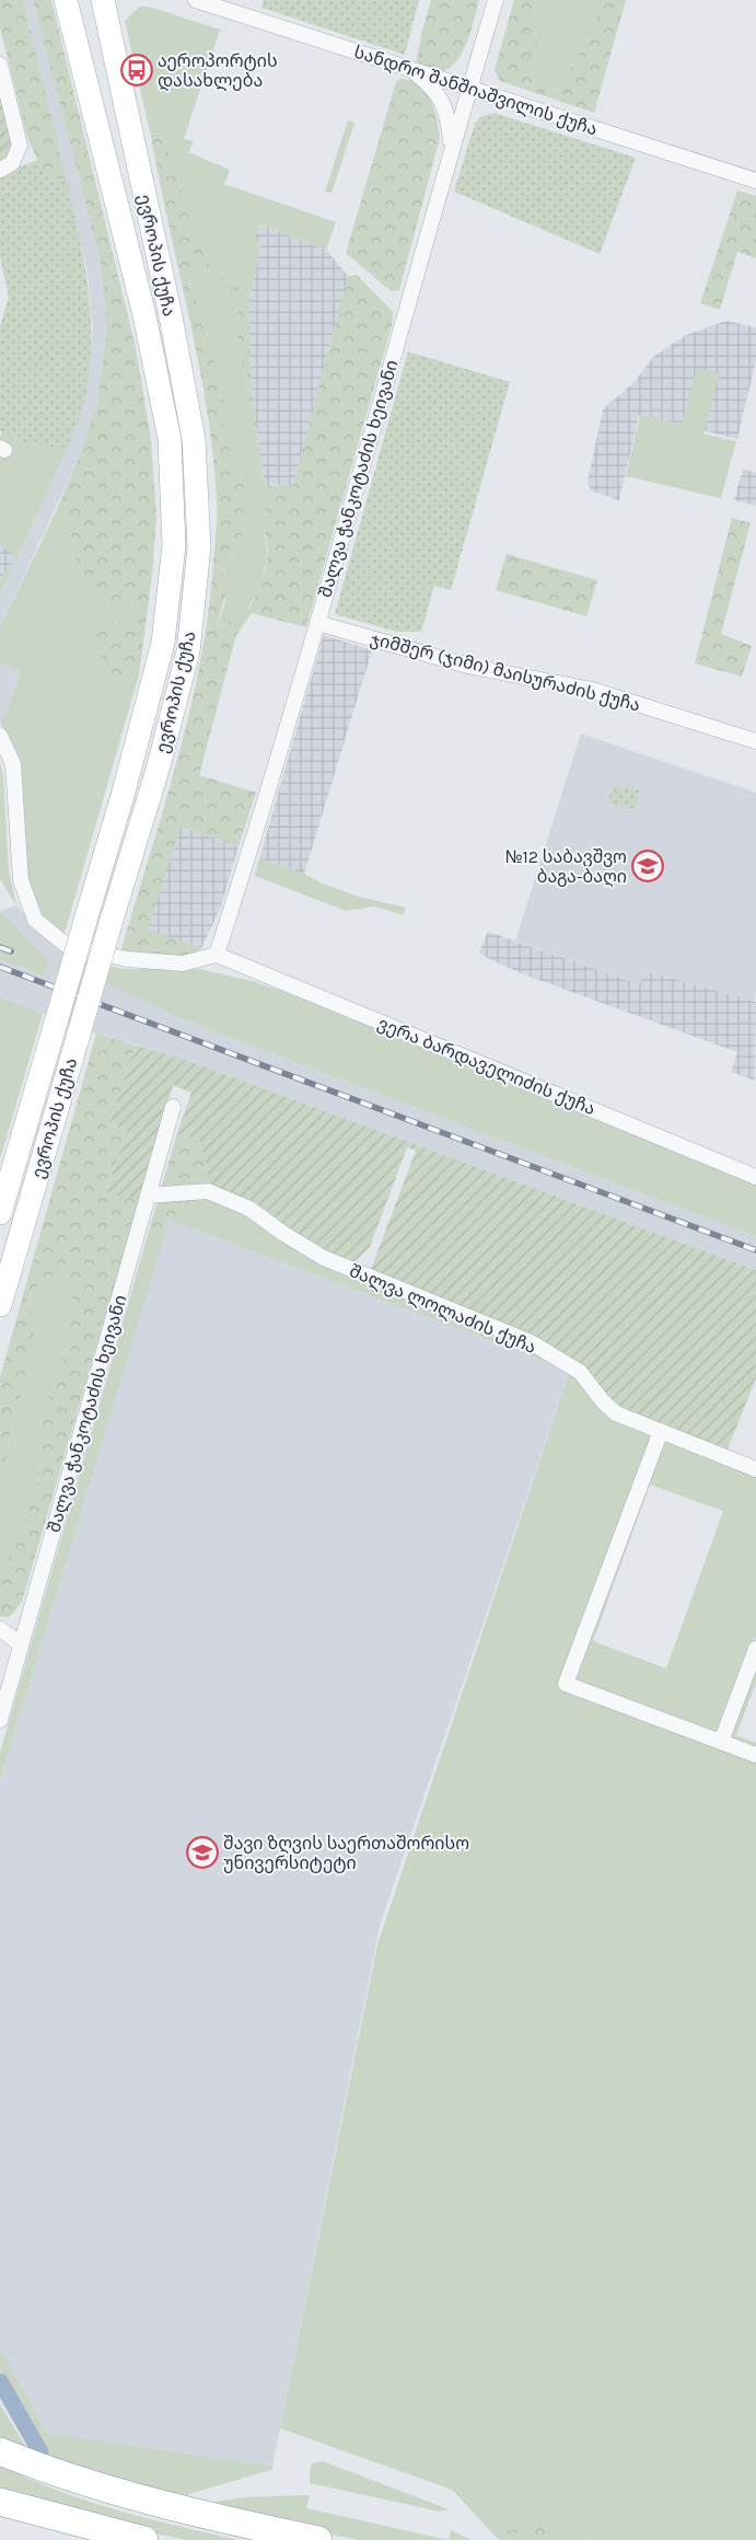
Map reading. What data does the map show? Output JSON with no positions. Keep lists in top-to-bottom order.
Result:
{
  "streets": {
    "main road": ["ევროპის ქუჩა"],
    "street": [
      "სანდრო შანშიაშვილის ქუჩა",
      "შალვა ჭანკოტაძის ხეივანი",
      "ჯიმშერ (ჯიმი) მაისურაძის ქუჩა",
      "ვერა ბარდაველიძის ქუჩა",
      "შალვა ლოლაძის ქუჩა"
    ]
  },
  "crossings": [
    ["სანდრო შანშიაშვილის ქუჩა", "შალვა ჭანკოტაძის ხეივანი"],
    ["შალვა ჭანკოტაძის ხეივანი", "ჯიმშერ (ჯიმი) მაისურაძის ქუჩა"],
    ["შალვა ჭანკოტაძის ხეივანი", "ვერა ბარდაველიძის ქუჩა"],
    ["შალვა ჭანკოტაძის ხეივანი", "შალვა ლოლაძის ქუჩა"]
  ],
  "places": {
    "bus stop": ["აეროპორტის დასახლება"],
    "school or university": ["№12 საბავშვო ბაგა-ბაღი", "შავი ზღვის საერთაშორისო უნივერსიტეტი"]
  }
}
